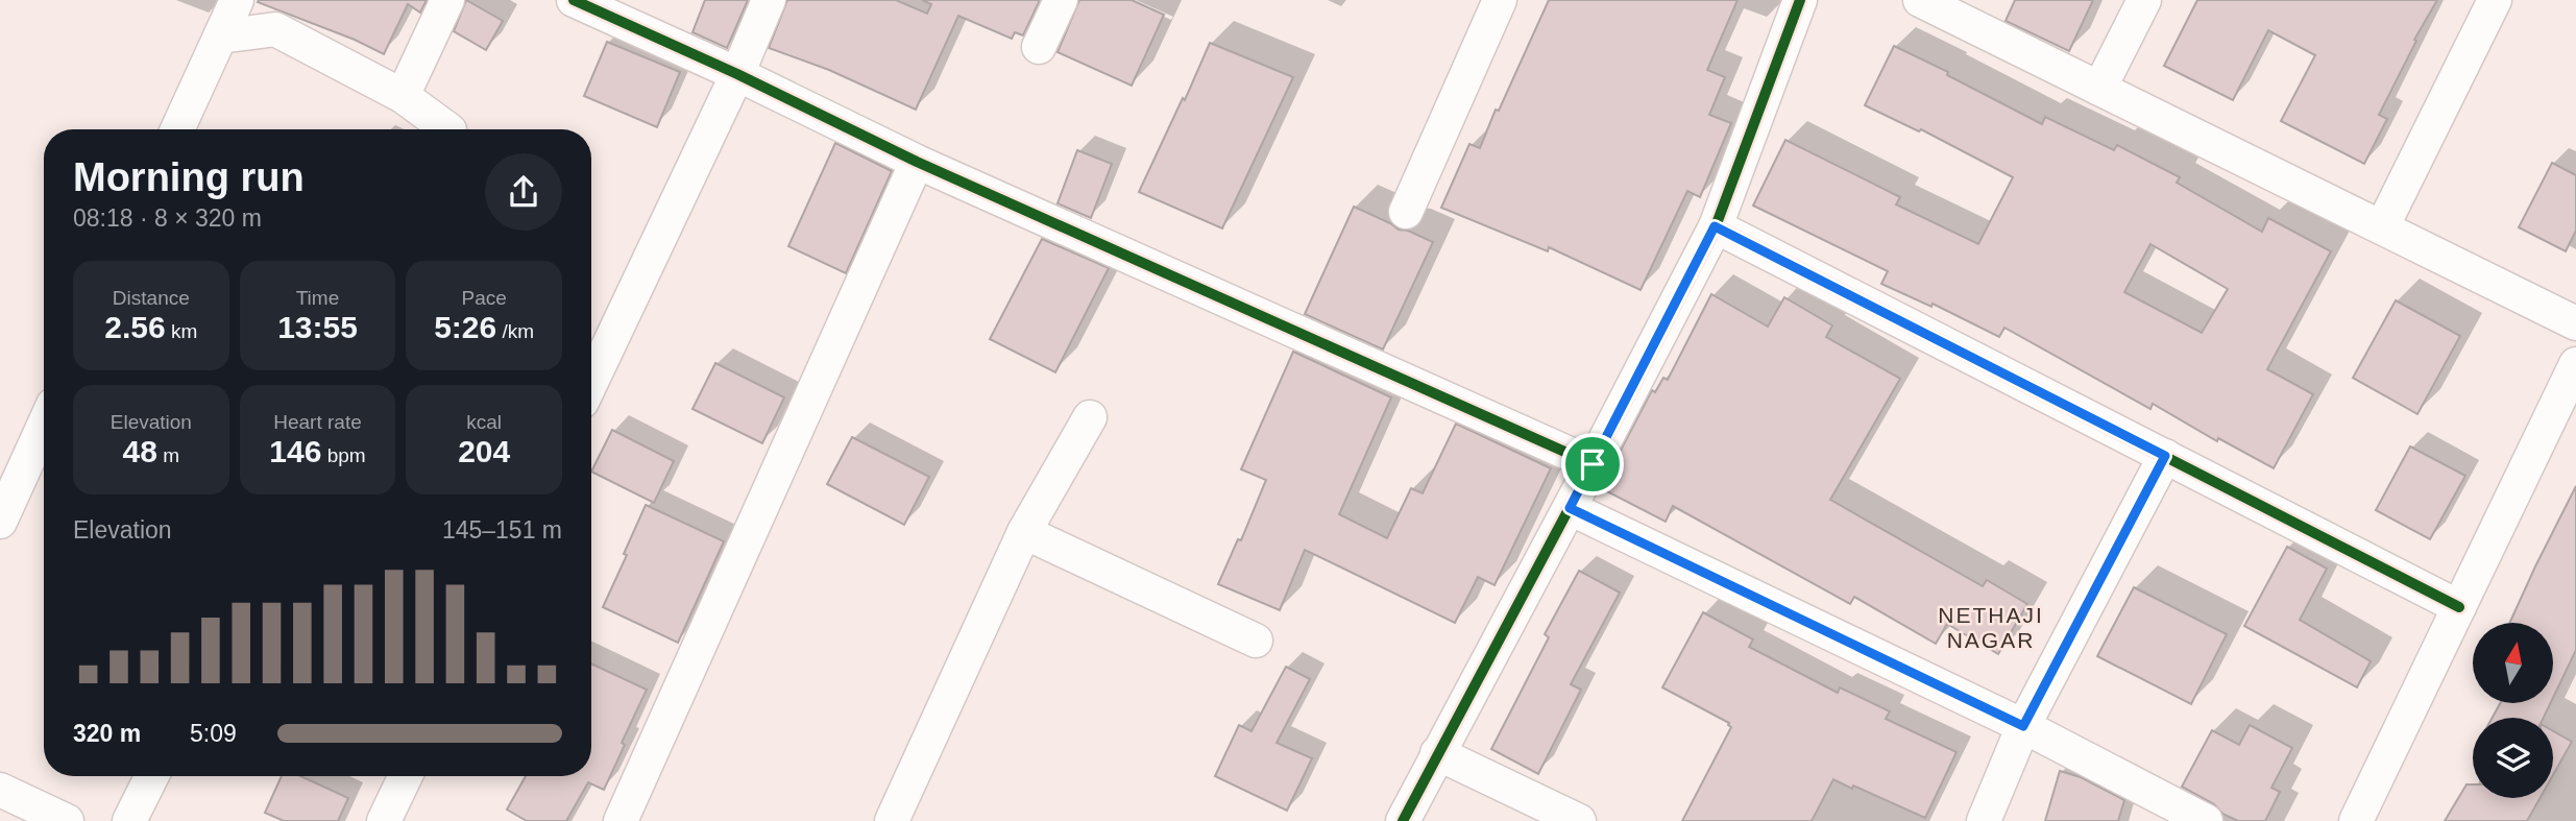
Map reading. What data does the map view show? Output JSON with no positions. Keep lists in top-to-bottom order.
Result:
{
  "districts": ["NETHAJI NAGAR"],
  "north": "top",
  "page": {
    "heading": ["Morning run", "08:18 · 8 × 320 m"],
    "stats": [
      ["Distance", "2.56 km"],
      ["Time", "13:55"],
      ["Pace", "5:26 /km"],
      ["Elevation", "48 m"],
      ["Heart rate", "146 bpm"],
      ["kcal", "204"]
    ],
    "chart": ["Elevation", "145–151 m"],
    "list": [
      {
        "name": "320 m",
        "note": "5:09"
      }
    ]
  }
}
